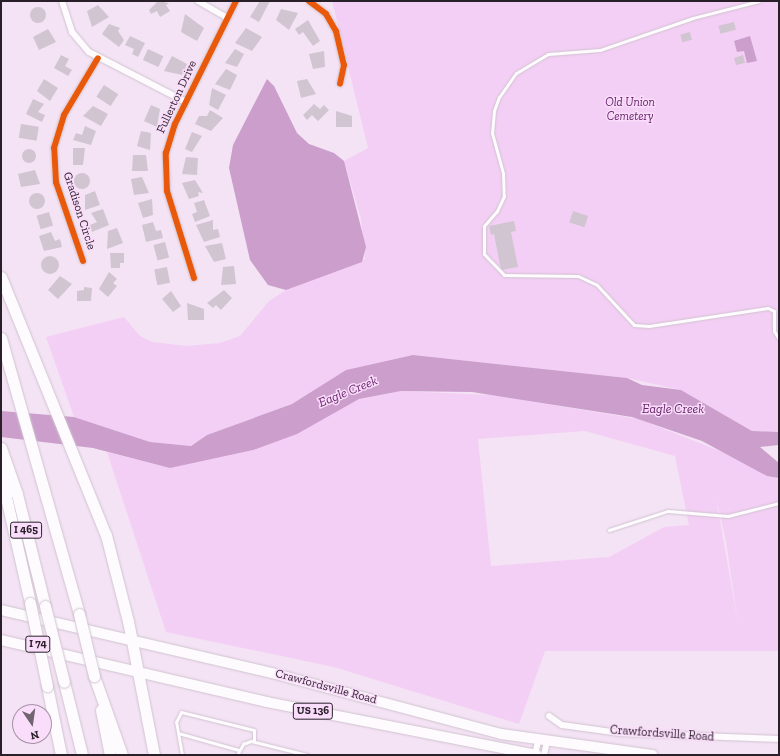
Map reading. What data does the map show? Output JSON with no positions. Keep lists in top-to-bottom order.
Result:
{
  "streets": {
    "highway": ["I 465", "I 74"],
    "main road": ["Crawfordsville Road", "US 136"],
    "street": ["Fullerton Drive", "Gradison Circle"]
  },
  "crossings": [
    ["I 465", "I 74"]
  ],
  "water": ["Eagle Creek"],
  "parks": ["Old Union Cemetery"],
  "north": "bottom"
}
